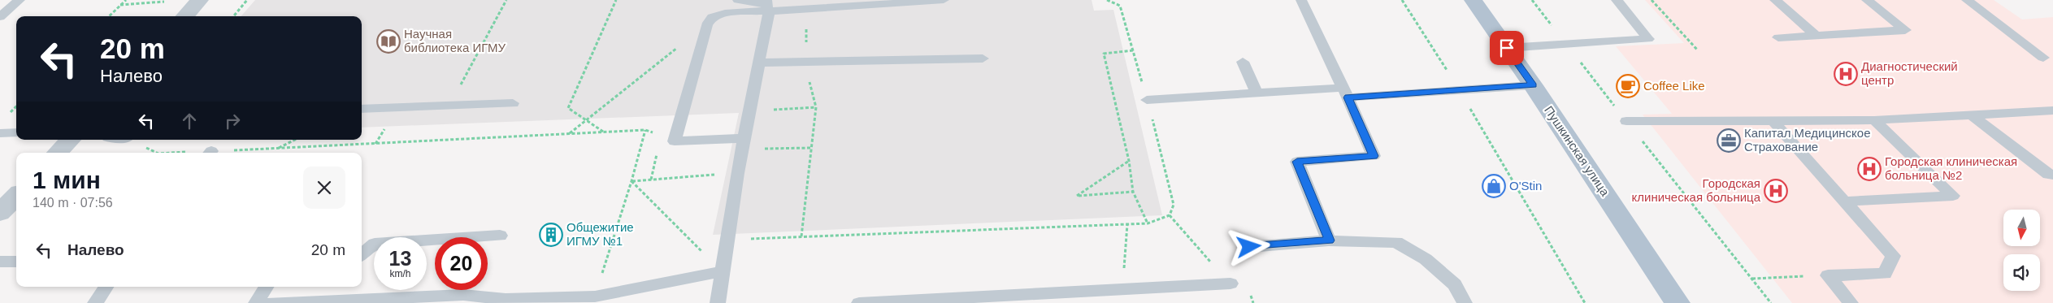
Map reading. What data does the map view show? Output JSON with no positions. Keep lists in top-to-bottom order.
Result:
{
  "streets": {
    "main road": ["Пушкинская улица"]
  },
  "places": {
    "library": ["Научная библиотека ИГМУ"],
    "hospital": ["Диагностический центр", "Городская клиническая больница №2", "Городская клиническая больница"],
    "cafe": ["Coffee Like"],
    "office": ["Капитал Медицинское Страхование"],
    "shop": ["O'Stin"],
    "building": ["Общежитие ИГМУ №1"]
  },
  "north": "bottom",
  "page": {
    "turn": ["20 m", "Налево"],
    "heading": ["1 мин", "140 m · 07:56"],
    "list": [
      {
        "name": "Налево",
        "value": "20 m"
      }
    ],
    "speed": "13 km/h",
    "limit": "20"
  }
}
